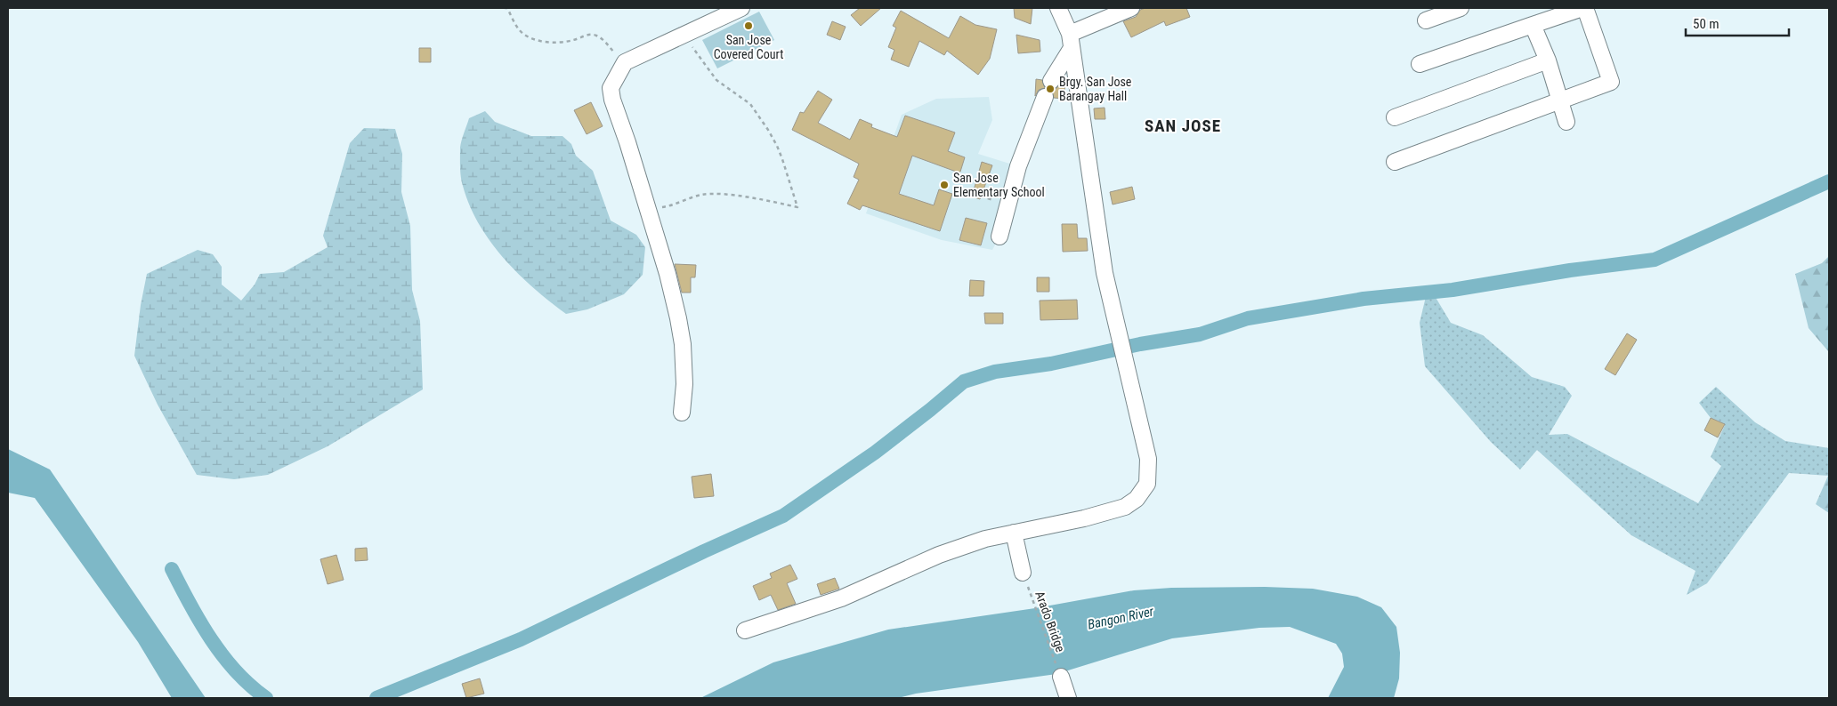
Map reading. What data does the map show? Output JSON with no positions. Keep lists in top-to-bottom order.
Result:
{
  "streets": {
    "path": ["Arado Bridge"]
  },
  "districts": ["SAN JOSE"],
  "water": ["Bangon River"],
  "places": ["San Jose Covered Court", "Brgy. San Jose Barangay Hall", "San Jose Elementary School"],
  "scale_bar": "50 m"
}
